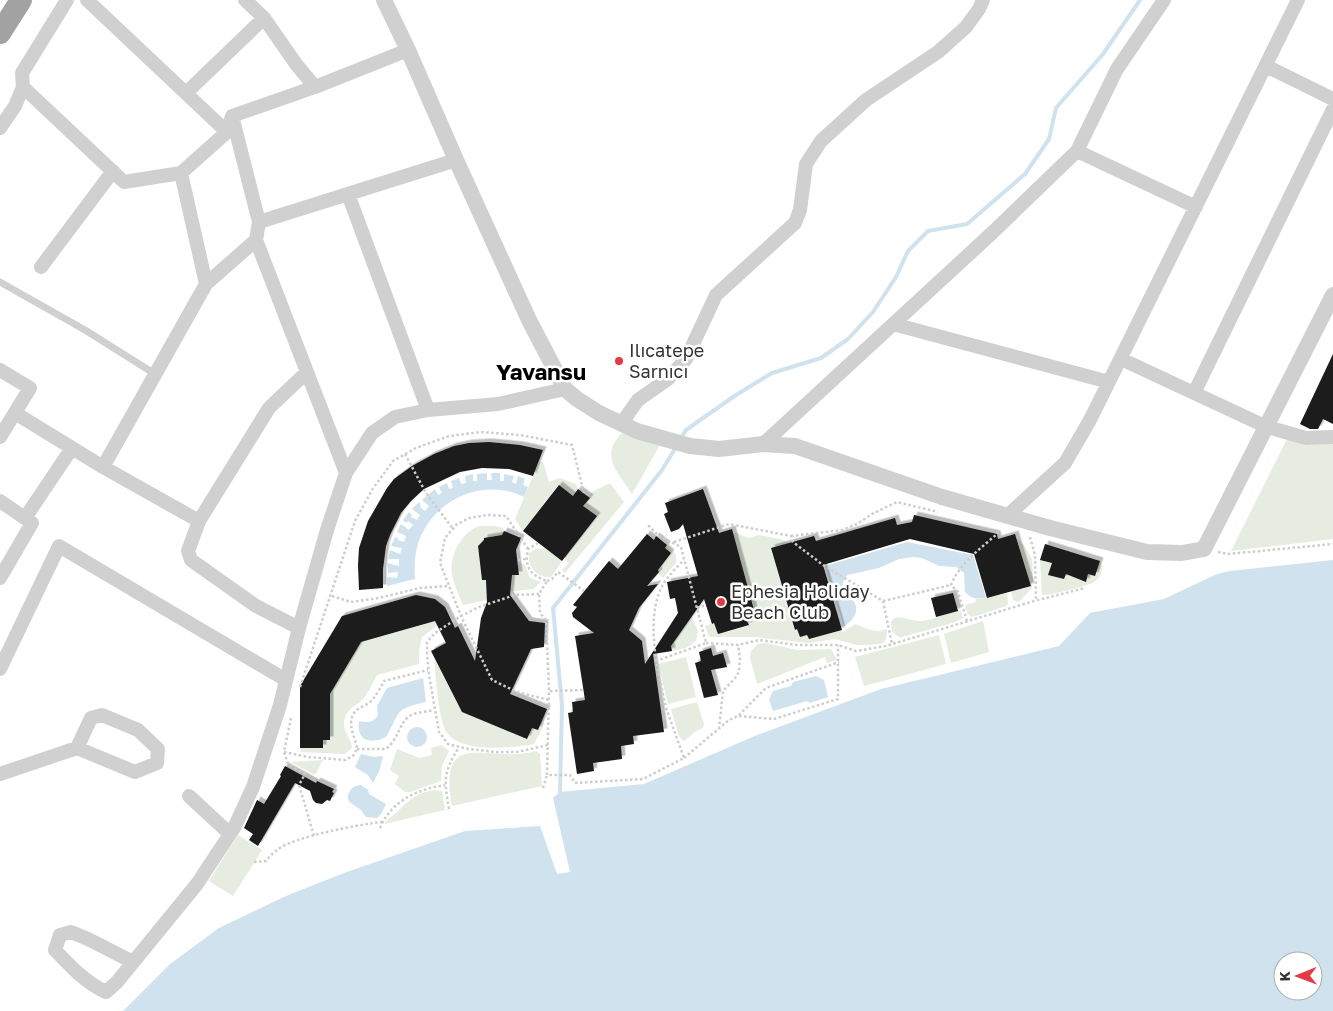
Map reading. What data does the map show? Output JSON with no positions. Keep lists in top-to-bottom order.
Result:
{
  "districts": ["Yavansu"],
  "places": ["Ilıcatepe Sarnıcı", "Ephesia Holiday Beach Club"],
  "north": "left"
}
